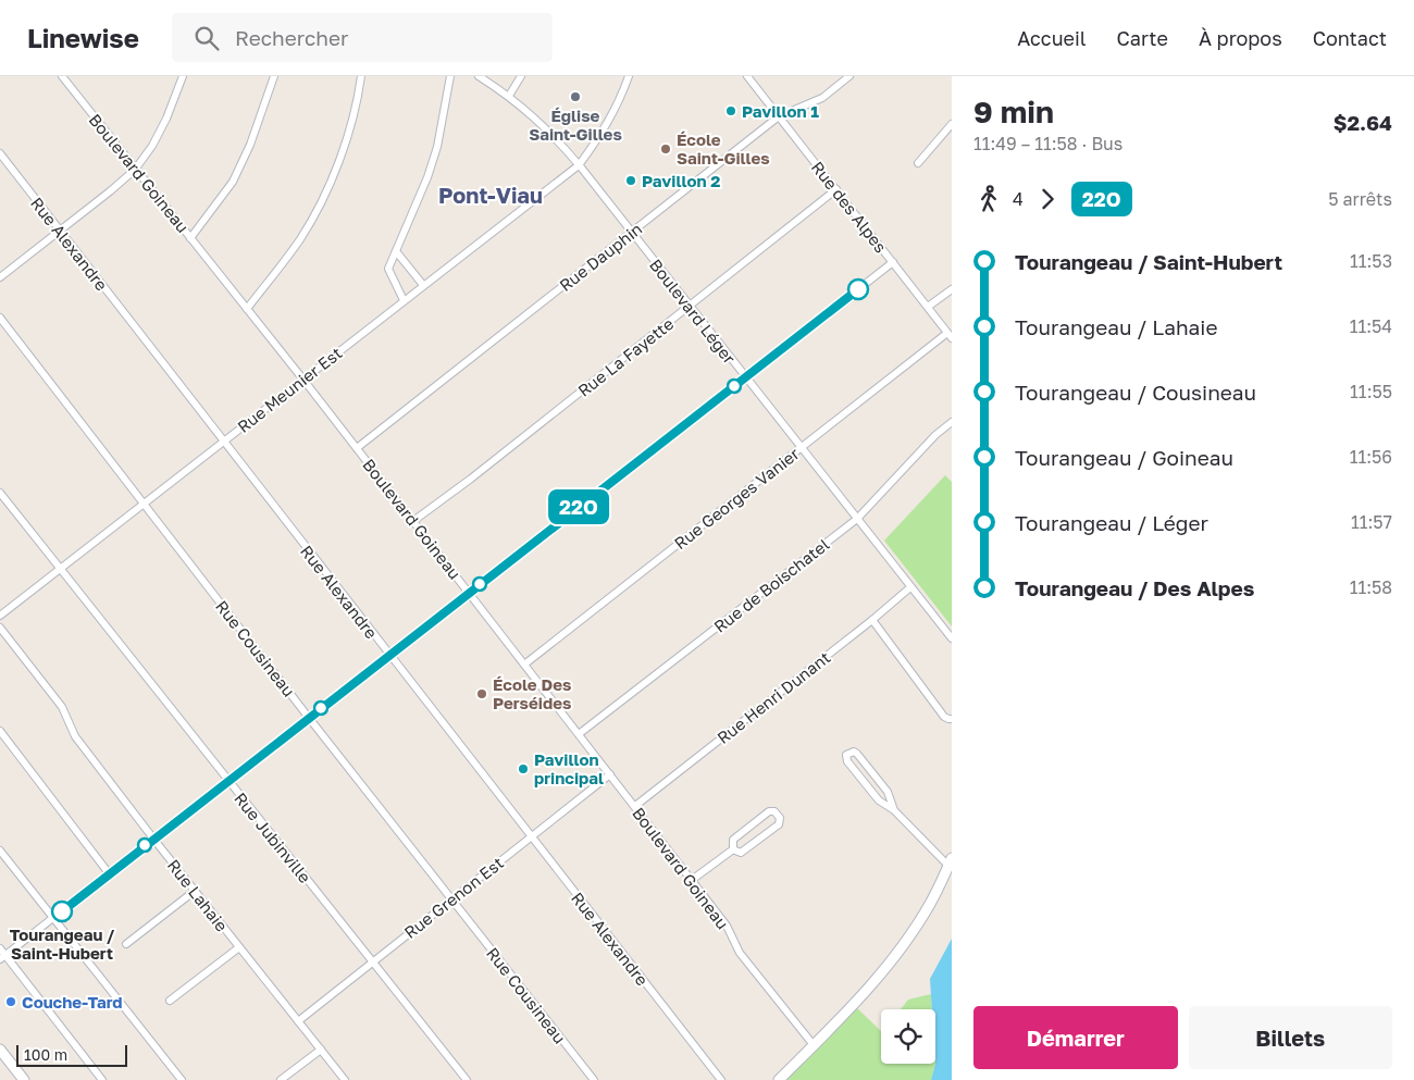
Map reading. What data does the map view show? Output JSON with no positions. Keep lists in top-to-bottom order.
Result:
{
  "streets": {
    "street": [
      "Boulevard Goineau",
      "Rue des Alpes",
      "Rue Alexandre",
      "Rue Dauphin",
      "Boulevard Léger",
      "Rue La Fayette",
      "Rue Meunier Est",
      "Rue Georges Vanier",
      "Rue de Boischatel",
      "Rue Cousineau",
      "Rue Henri Dunant",
      "Rue Jubinville",
      "Rue Lahaie",
      "Rue Grenon Est"
    ]
  },
  "crossings": [
    ["Boulevard Goineau", "Rue Dauphin"],
    ["Boulevard Goineau", "Rue La Fayette"],
    ["Boulevard Goineau", "Rue Meunier Est"],
    ["Boulevard Goineau", "Rue Georges Vanier"],
    ["Boulevard Goineau", "Rue de Boischatel"],
    ["Boulevard Goineau", "Rue Henri Dunant"],
    ["Boulevard Goineau", "Rue Grenon Est"],
    ["Rue des Alpes", "Rue Dauphin"],
    ["Rue des Alpes", "Rue La Fayette"],
    ["Rue des Alpes", "Rue Georges Vanier"],
    ["Rue Alexandre", "Rue Meunier Est"],
    ["Rue Alexandre", "Rue Grenon Est"],
    ["Rue Dauphin", "Boulevard Léger"],
    ["Boulevard Léger", "Rue La Fayette"],
    ["Boulevard Léger", "Rue Meunier Est"],
    ["Boulevard Léger", "Rue Georges Vanier"],
    ["Boulevard Léger", "Rue de Boischatel"],
    ["Boulevard Léger", "Rue Henri Dunant"],
    ["Rue Meunier Est", "Rue Cousineau"],
    ["Rue Meunier Est", "Rue Jubinville"],
    ["Rue Cousineau", "Rue Grenon Est"],
    ["Rue Jubinville", "Rue Grenon Est"],
    ["Rue Lahaie", "Rue Grenon Est"]
  ],
  "districts": ["Pont-Viau"],
  "places": [
    "Église Saint-Gilles",
    "Pavillon 1",
    "École Saint-Gilles",
    "Pavillon 2",
    "École Des Perséides",
    "Pavillon principal",
    "Tourangeau / Saint-Hubert",
    "Couche-Tard"
  ],
  "lines": ["bus line 22O"],
  "scale_bar": "100 m",
  "page": {
    "header": "Linewise",
    "search": "Rechercher",
    "nav": [
      "Accueil",
      "Carte",
      "À propos",
      "Contact"
    ],
    "on_map": "22O",
    "heading": ["9 min", "11:49 – 11:58 · Bus", "$2.64"],
    "legs": ["4", "22O", "5 arrêts"],
    "list": [
      {
        "name": "Tourangeau / Saint-Hubert",
        "value": "11:53"
      },
      {
        "name": "Tourangeau / Lahaie",
        "value": "11:54"
      },
      {
        "name": "Tourangeau / Cousineau",
        "value": "11:55"
      },
      {
        "name": "Tourangeau / Goineau",
        "value": "11:56"
      },
      {
        "name": "Tourangeau / Léger",
        "value": "11:57"
      },
      {
        "name": "Tourangeau / Des Alpes",
        "value": "11:58"
      }
    ],
    "buttons": ["Démarrer", "Billets"],
    "scale": "100 m"
  }
}
